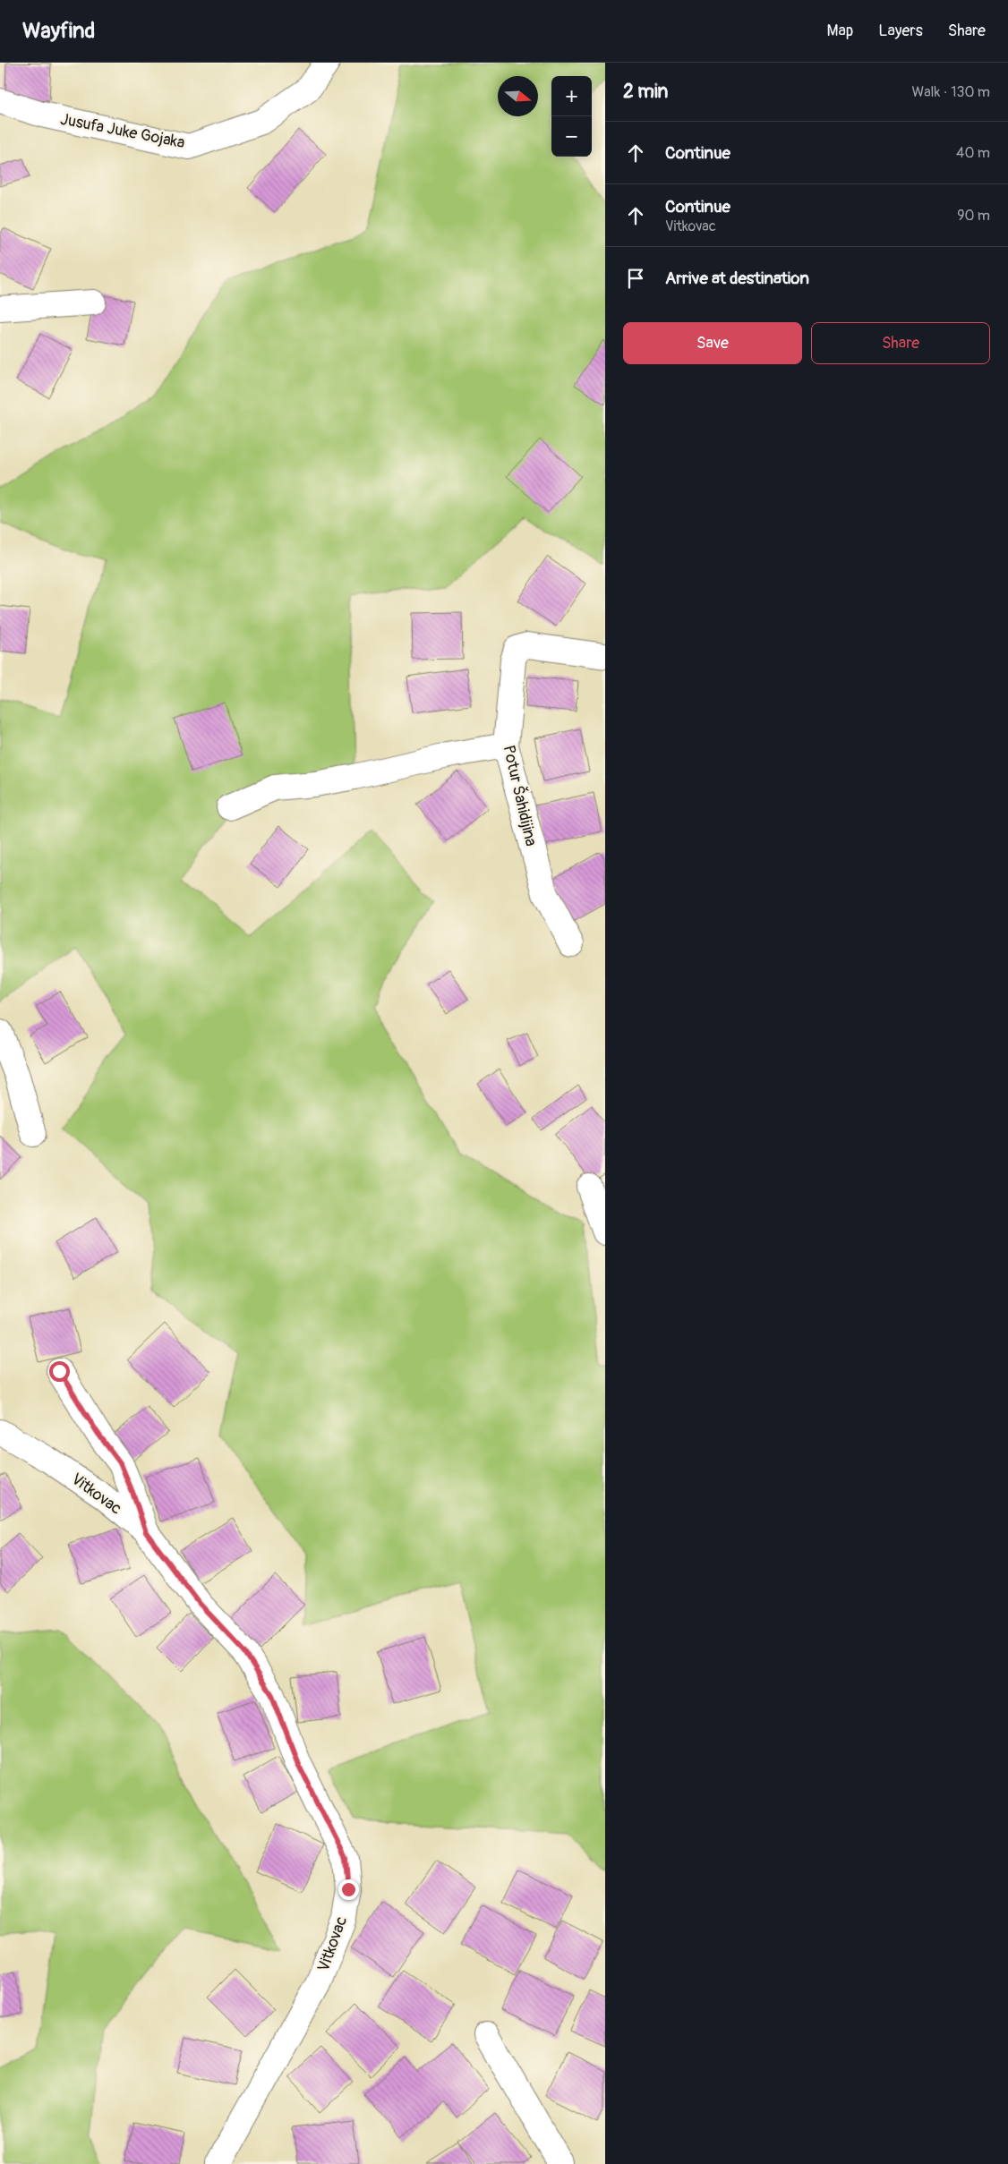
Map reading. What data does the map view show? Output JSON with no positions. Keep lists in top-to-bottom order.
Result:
{
  "streets": {
    "street": ["Jusufa Juke Gojaka", "Potur Šahidijina", "Vitkovac"]
  },
  "north": "right",
  "page": {
    "header": "Wayfind",
    "nav": ["Map", "Layers", "Share"],
    "heading": ["2 min", "Walk · 130 m"],
    "map_buttons": ["+", "−"],
    "list": [
      ["Continue", "40 m"],
      ["Continue", "Vitkovac", "90 m"],
      "Arrive at destination"
    ],
    "buttons": ["Save", "Share"]
  }
}
